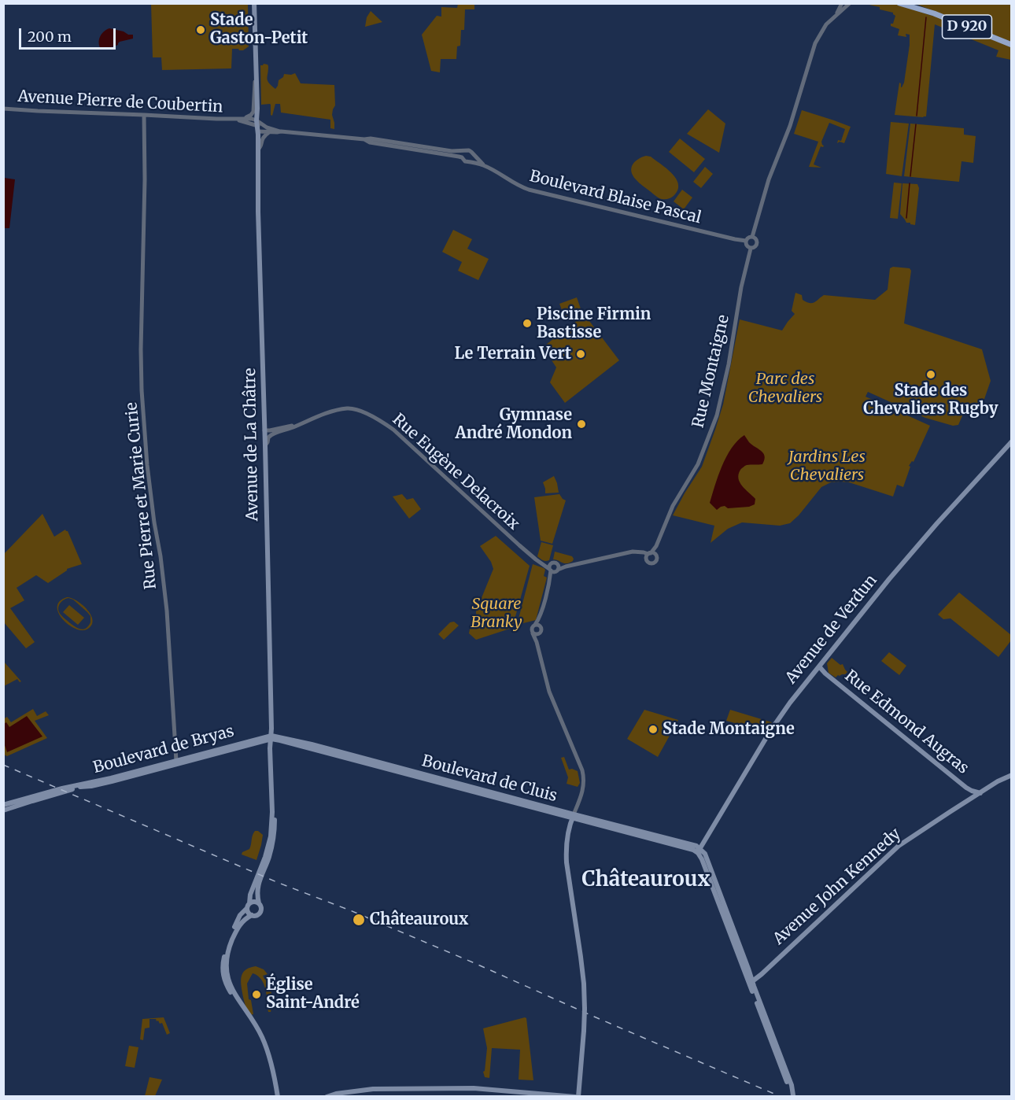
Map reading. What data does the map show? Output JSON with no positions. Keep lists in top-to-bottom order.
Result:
{
  "streets": {
    "main road": [
      "D 920",
      "Avenue de La Châtre",
      "Avenue de Verdun",
      "Rue Edmond Augras",
      "Boulevard de Bryas",
      "Boulevard de Cluis",
      "Avenue John Kennedy"
    ],
    "street": [
      "Avenue Pierre de Coubertin",
      "Boulevard Blaise Pascal",
      "Rue Montaigne",
      "Rue Eugène Delacroix",
      "Rue Pierre et Marie Curie"
    ]
  },
  "crossings": [
    ["Avenue Pierre de Coubertin", "Avenue de La Châtre"],
    ["Avenue Pierre de Coubertin", "Rue Pierre et Marie Curie"],
    ["Boulevard Blaise Pascal", "Rue Montaigne"],
    ["Avenue de La Châtre", "Rue Eugène Delacroix"],
    ["Avenue de La Châtre", "Boulevard de Bryas"],
    ["Avenue de La Châtre", "Boulevard de Cluis"],
    ["Rue Pierre et Marie Curie", "Boulevard de Bryas"],
    ["Avenue de Verdun", "Rue Edmond Augras"],
    ["Avenue de Verdun", "Boulevard de Cluis"],
    ["Rue Edmond Augras", "Avenue John Kennedy"],
    ["Boulevard de Bryas", "Boulevard de Cluis"]
  ],
  "districts": ["Châteauroux"],
  "parks": ["Parc des Chevaliers", "Jardins Les Chevaliers", "Square Branky"],
  "places": [
    "Stade Gaston-Petit",
    "Piscine Firmin Bastisse",
    "Le Terrain Vert",
    "Stade des Chevaliers Rugby",
    "Gymnase André Mondon",
    "Stade Montaigne",
    "Châteauroux",
    "Église Saint-André"
  ],
  "scale_bar": "200 m"
}
